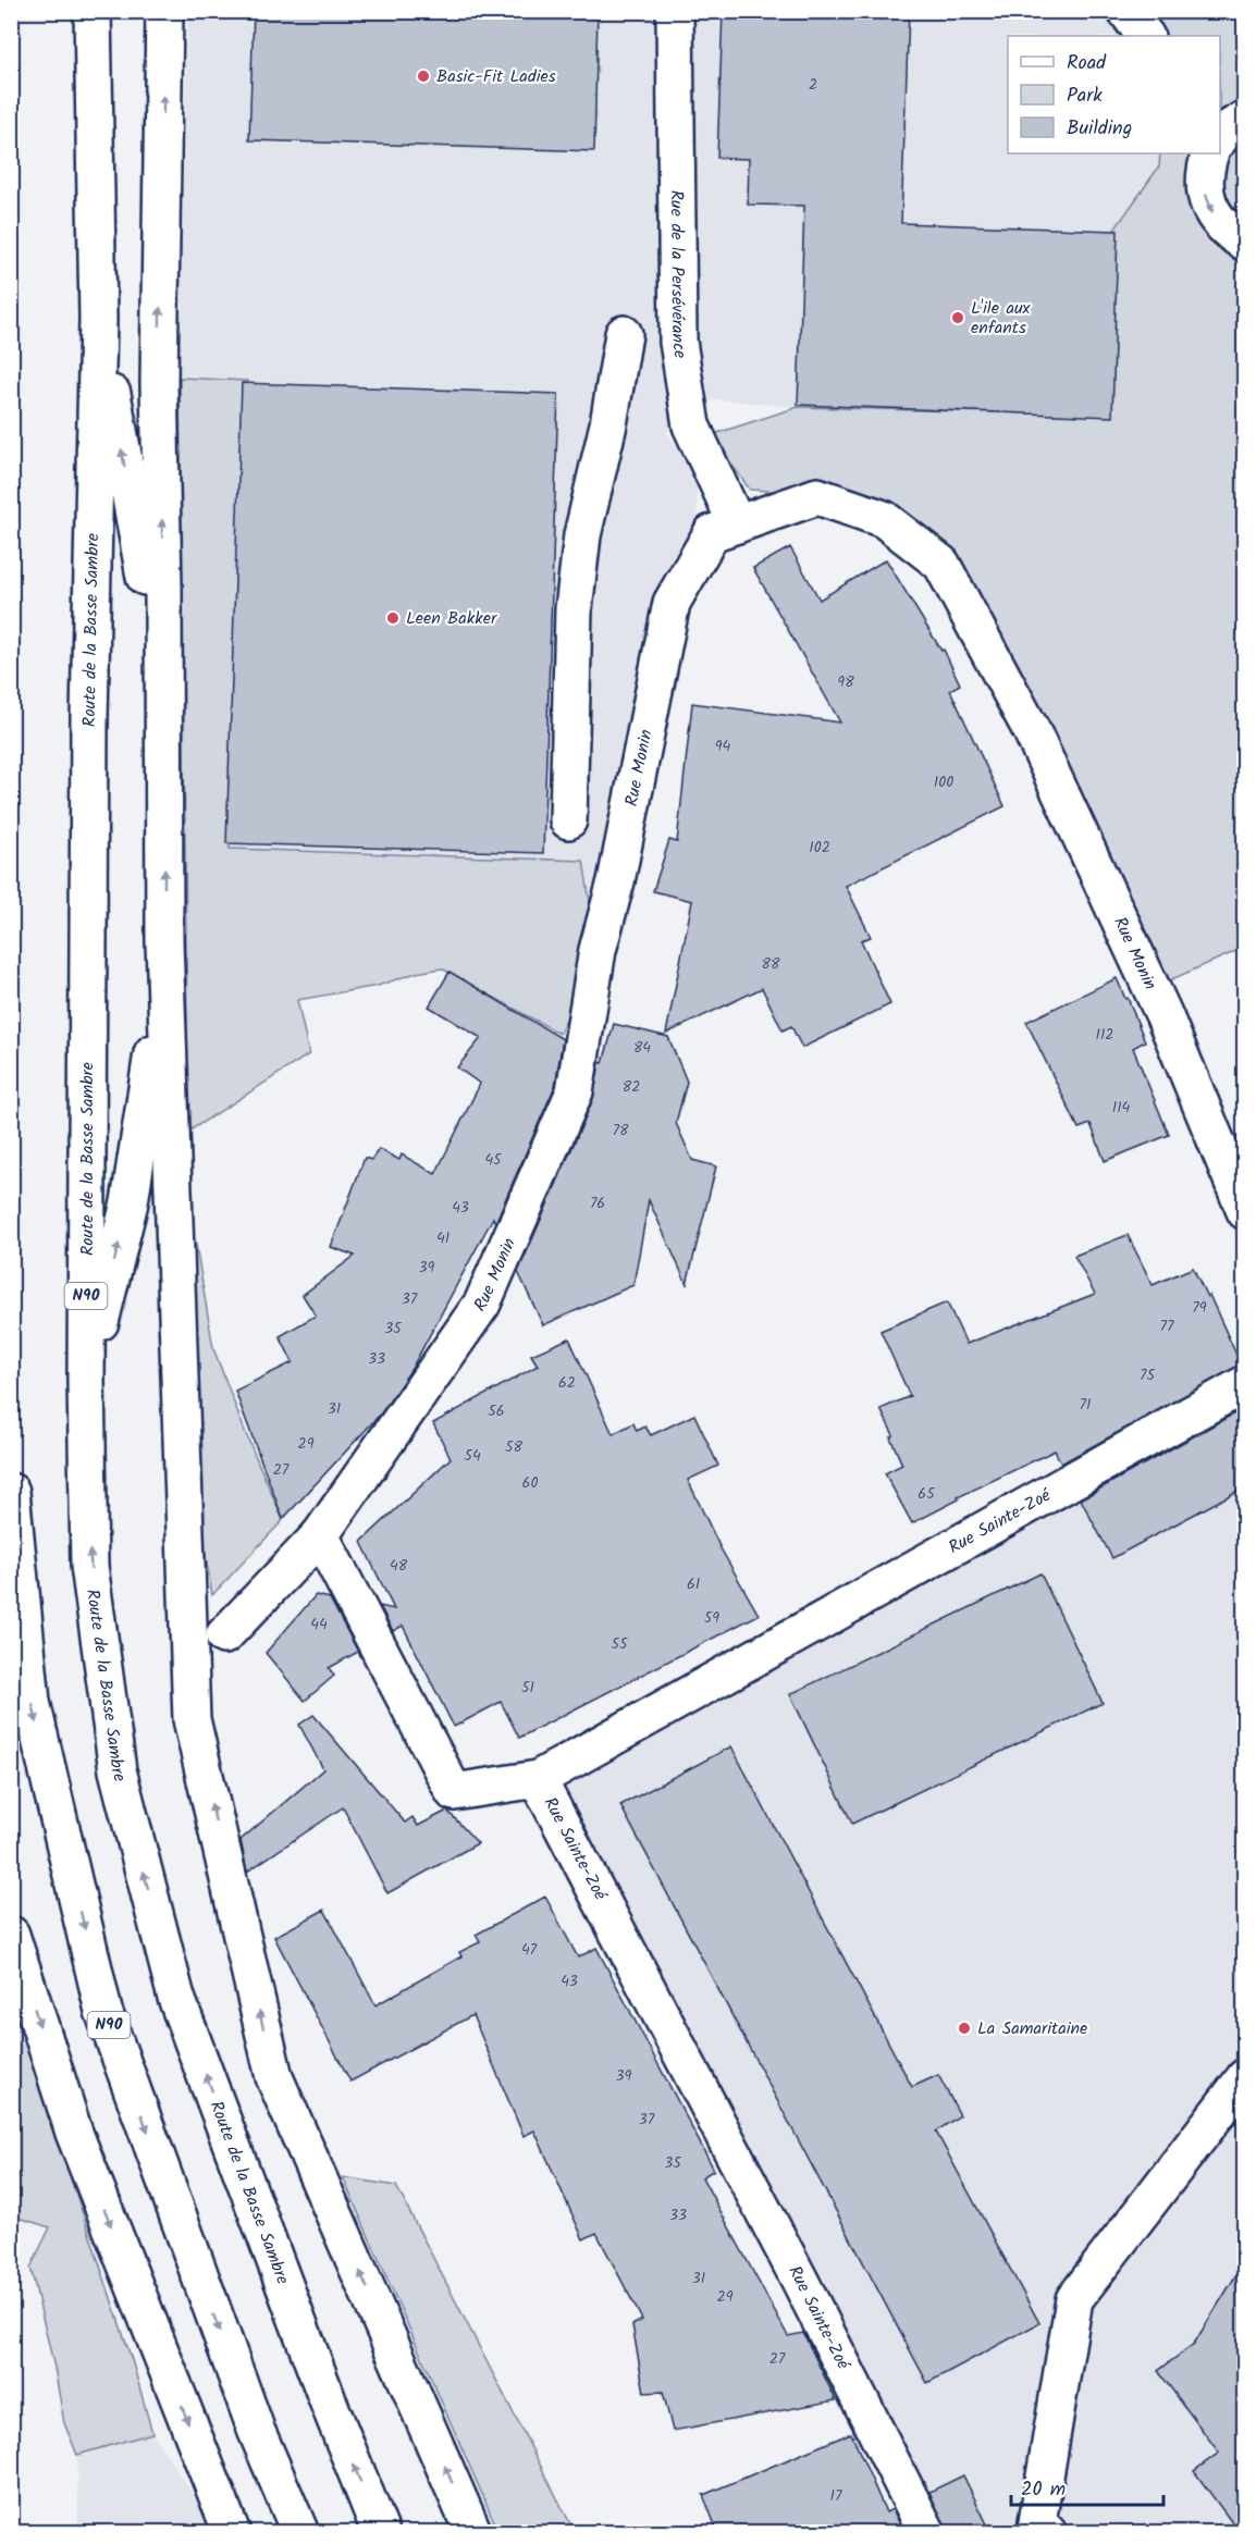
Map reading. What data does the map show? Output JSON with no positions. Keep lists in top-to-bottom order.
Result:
{
  "streets": {
    "main road": [
      "Rue de la Persévérance",
      "Route de la Basse Sambre",
      "Rue Monin",
      "N90",
      "Rue Sainte-Zoé"
    ]
  },
  "crossings": [
    ["Rue de la Persévérance", "Rue Monin"]
  ],
  "places": [
    "Basic-Fit Ladies",
    "L'ile aux enfants",
    "Leen Bakker",
    "La Samaritaine"
  ],
  "house_numbers": [
    "2",
    "98",
    "94",
    "100",
    "102",
    "88",
    "112",
    "84",
    "82",
    "114",
    "78",
    "45",
    "76",
    "43",
    "41",
    "39",
    "37",
    "79",
    "77",
    "35",
    "33",
    "75",
    "62",
    "71",
    "31",
    "56",
    "29",
    "58",
    "54",
    "27",
    "60",
    "65",
    "48",
    "61",
    "59",
    "44",
    "55",
    "51",
    "47",
    "43",
    "39",
    "37",
    "35",
    "33",
    "31",
    "29",
    "27",
    "17"
  ],
  "legend": ["Road", "Park", "Building"],
  "scale_bar": "20 m"
}
